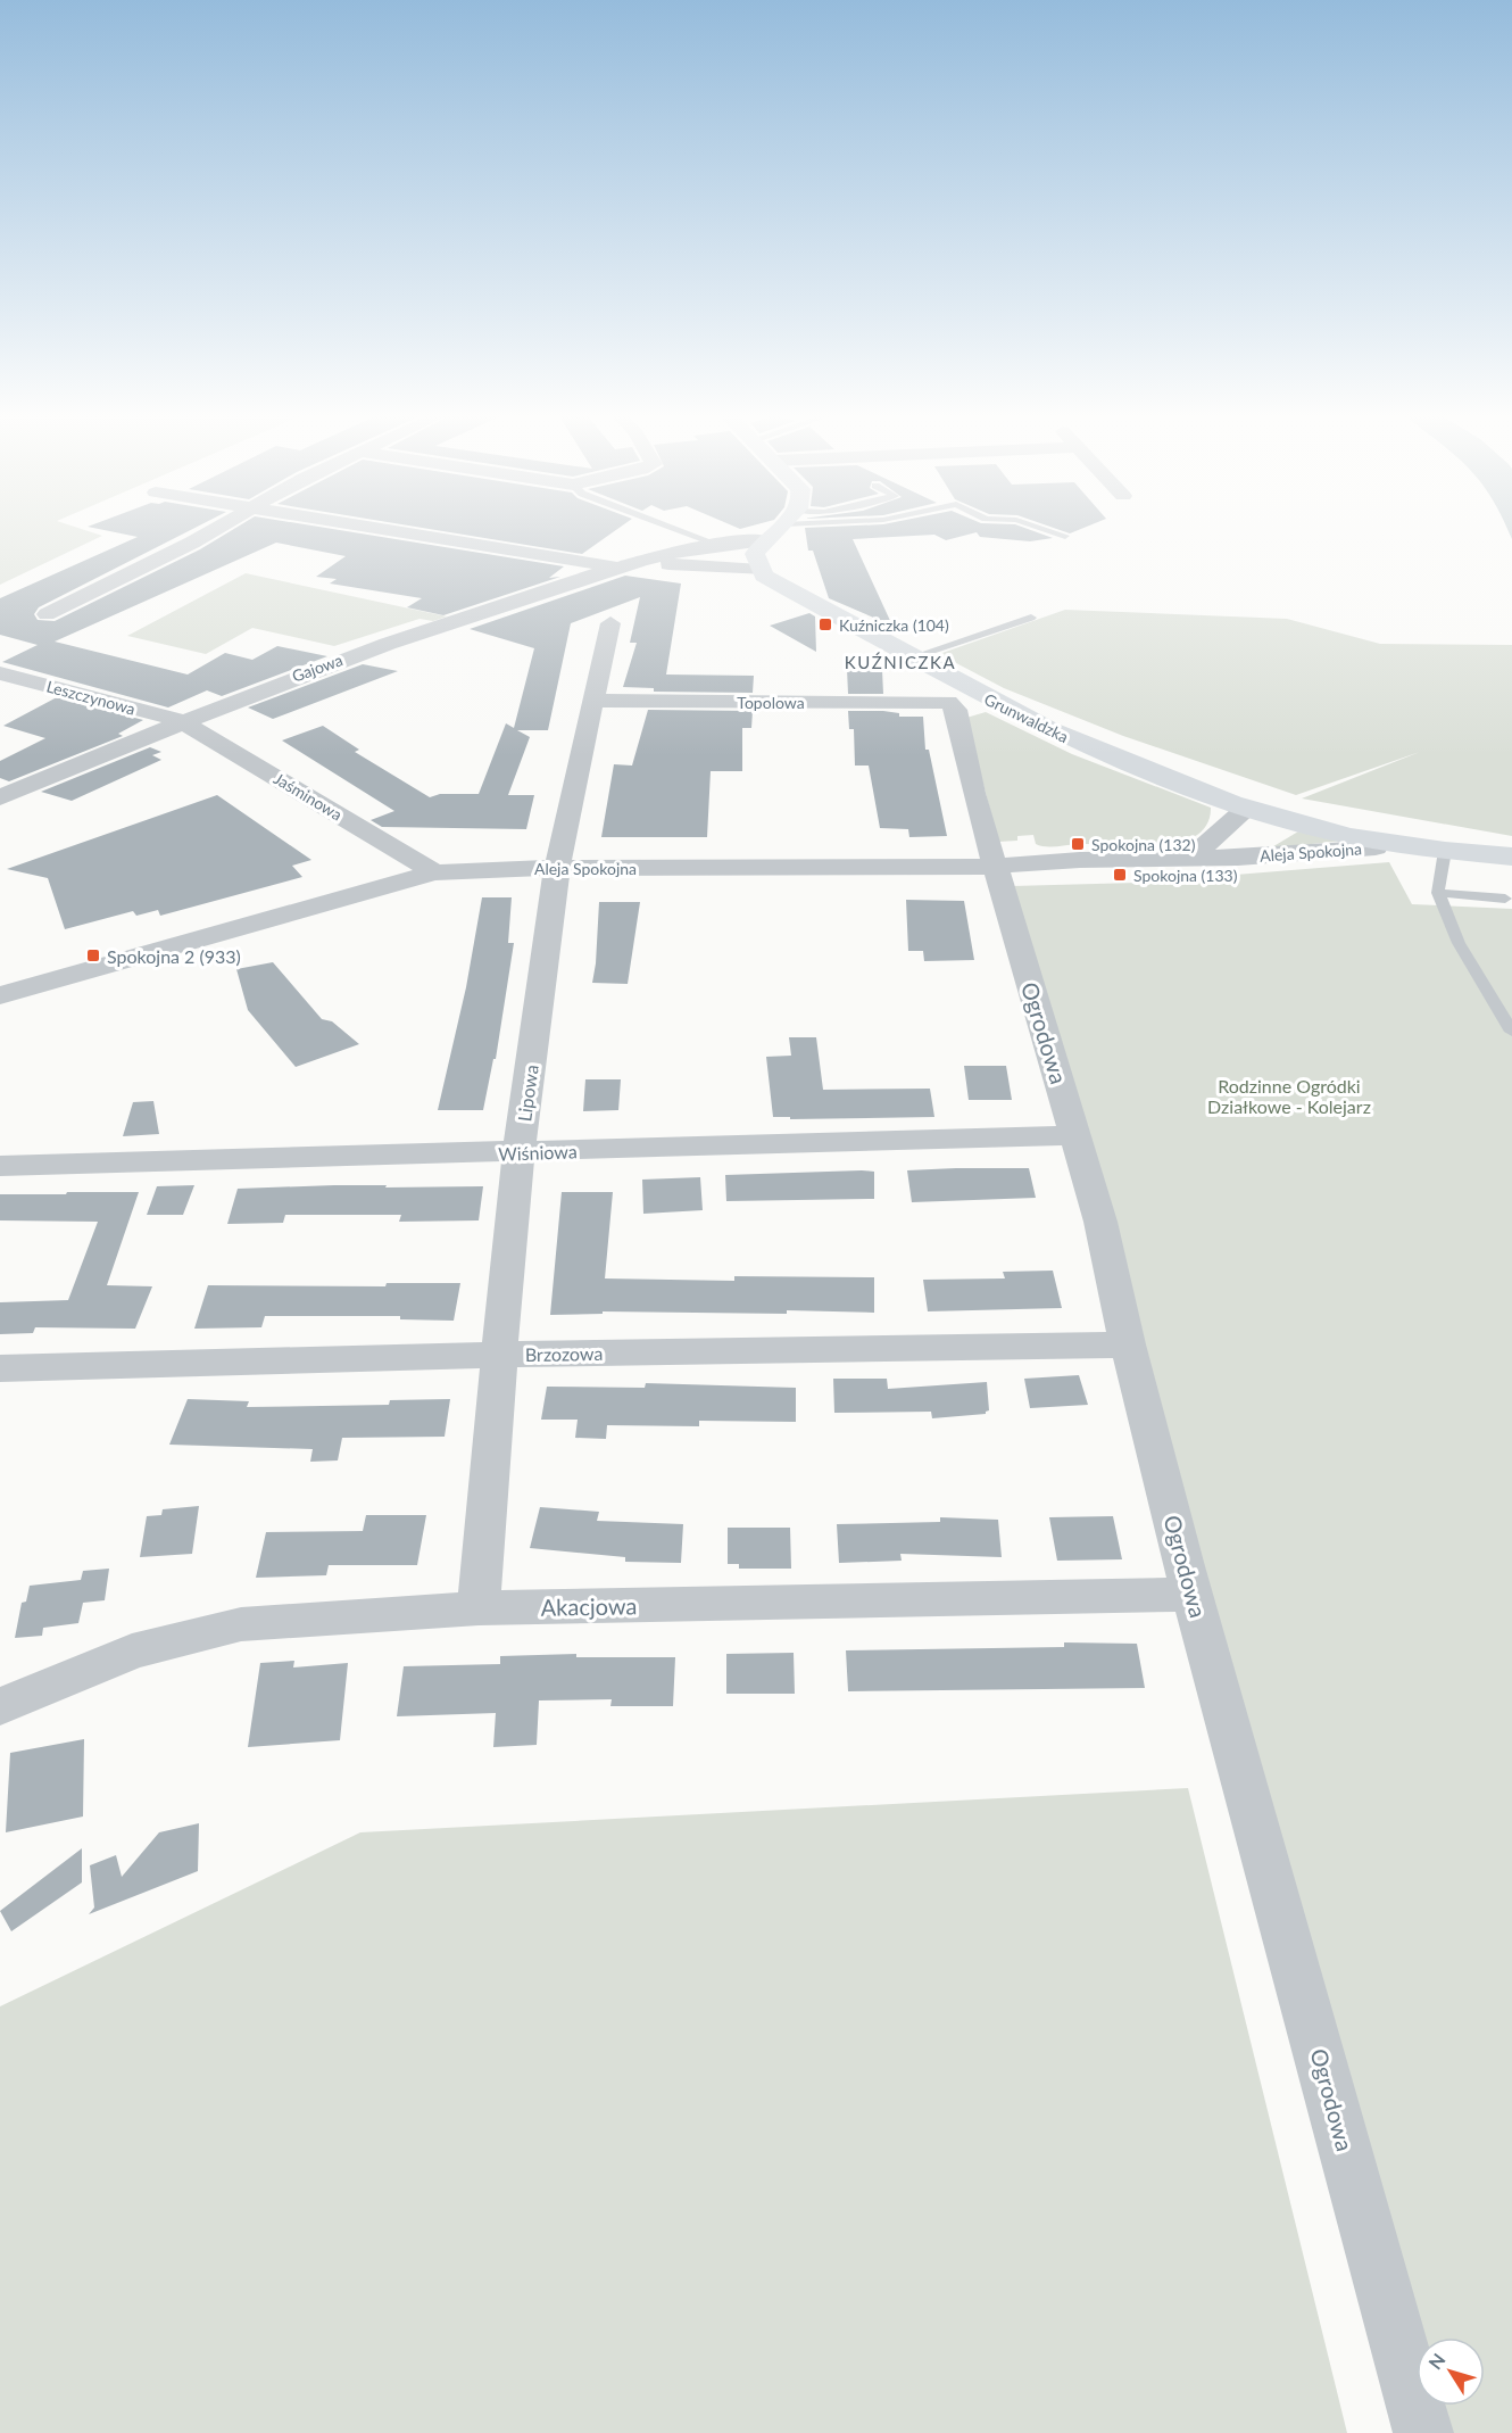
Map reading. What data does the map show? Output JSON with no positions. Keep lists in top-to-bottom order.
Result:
{
  "streets": {
    "street": [
      "Gajowa",
      "Leszczynowa",
      "Topolowa",
      "Grunwaldzka",
      "Jaśminowa",
      "Aleja Spokojna",
      "Ogrodowa",
      "Lipowa",
      "Wiśniowa",
      "Brzozowa",
      "Akacjowa"
    ]
  },
  "crossings": [
    ["Gajowa", "Leszczynowa"],
    ["Gajowa", "Grunwaldzka"],
    ["Gajowa", "Jaśminowa"],
    ["Leszczynowa", "Jaśminowa"],
    ["Topolowa", "Ogrodowa"],
    ["Topolowa", "Lipowa"],
    ["Grunwaldzka", "Aleja Spokojna"],
    ["Jaśminowa", "Aleja Spokojna"],
    ["Aleja Spokojna", "Ogrodowa"],
    ["Aleja Spokojna", "Lipowa"],
    ["Ogrodowa", "Wiśniowa"],
    ["Ogrodowa", "Brzozowa"],
    ["Ogrodowa", "Akacjowa"],
    ["Lipowa", "Wiśniowa"],
    ["Lipowa", "Brzozowa"],
    ["Lipowa", "Akacjowa"]
  ],
  "districts": ["KUŹNICZKA"],
  "parks": ["Rodzinne Ogródki Działkowe - Kolejarz"],
  "places": {
    "transit": [
      "Kuźniczka (104)",
      "Spokojna (132)",
      "Spokojna (133)",
      "Spokojna 2 (933)"
    ]
  },
  "north": "top left"
}
